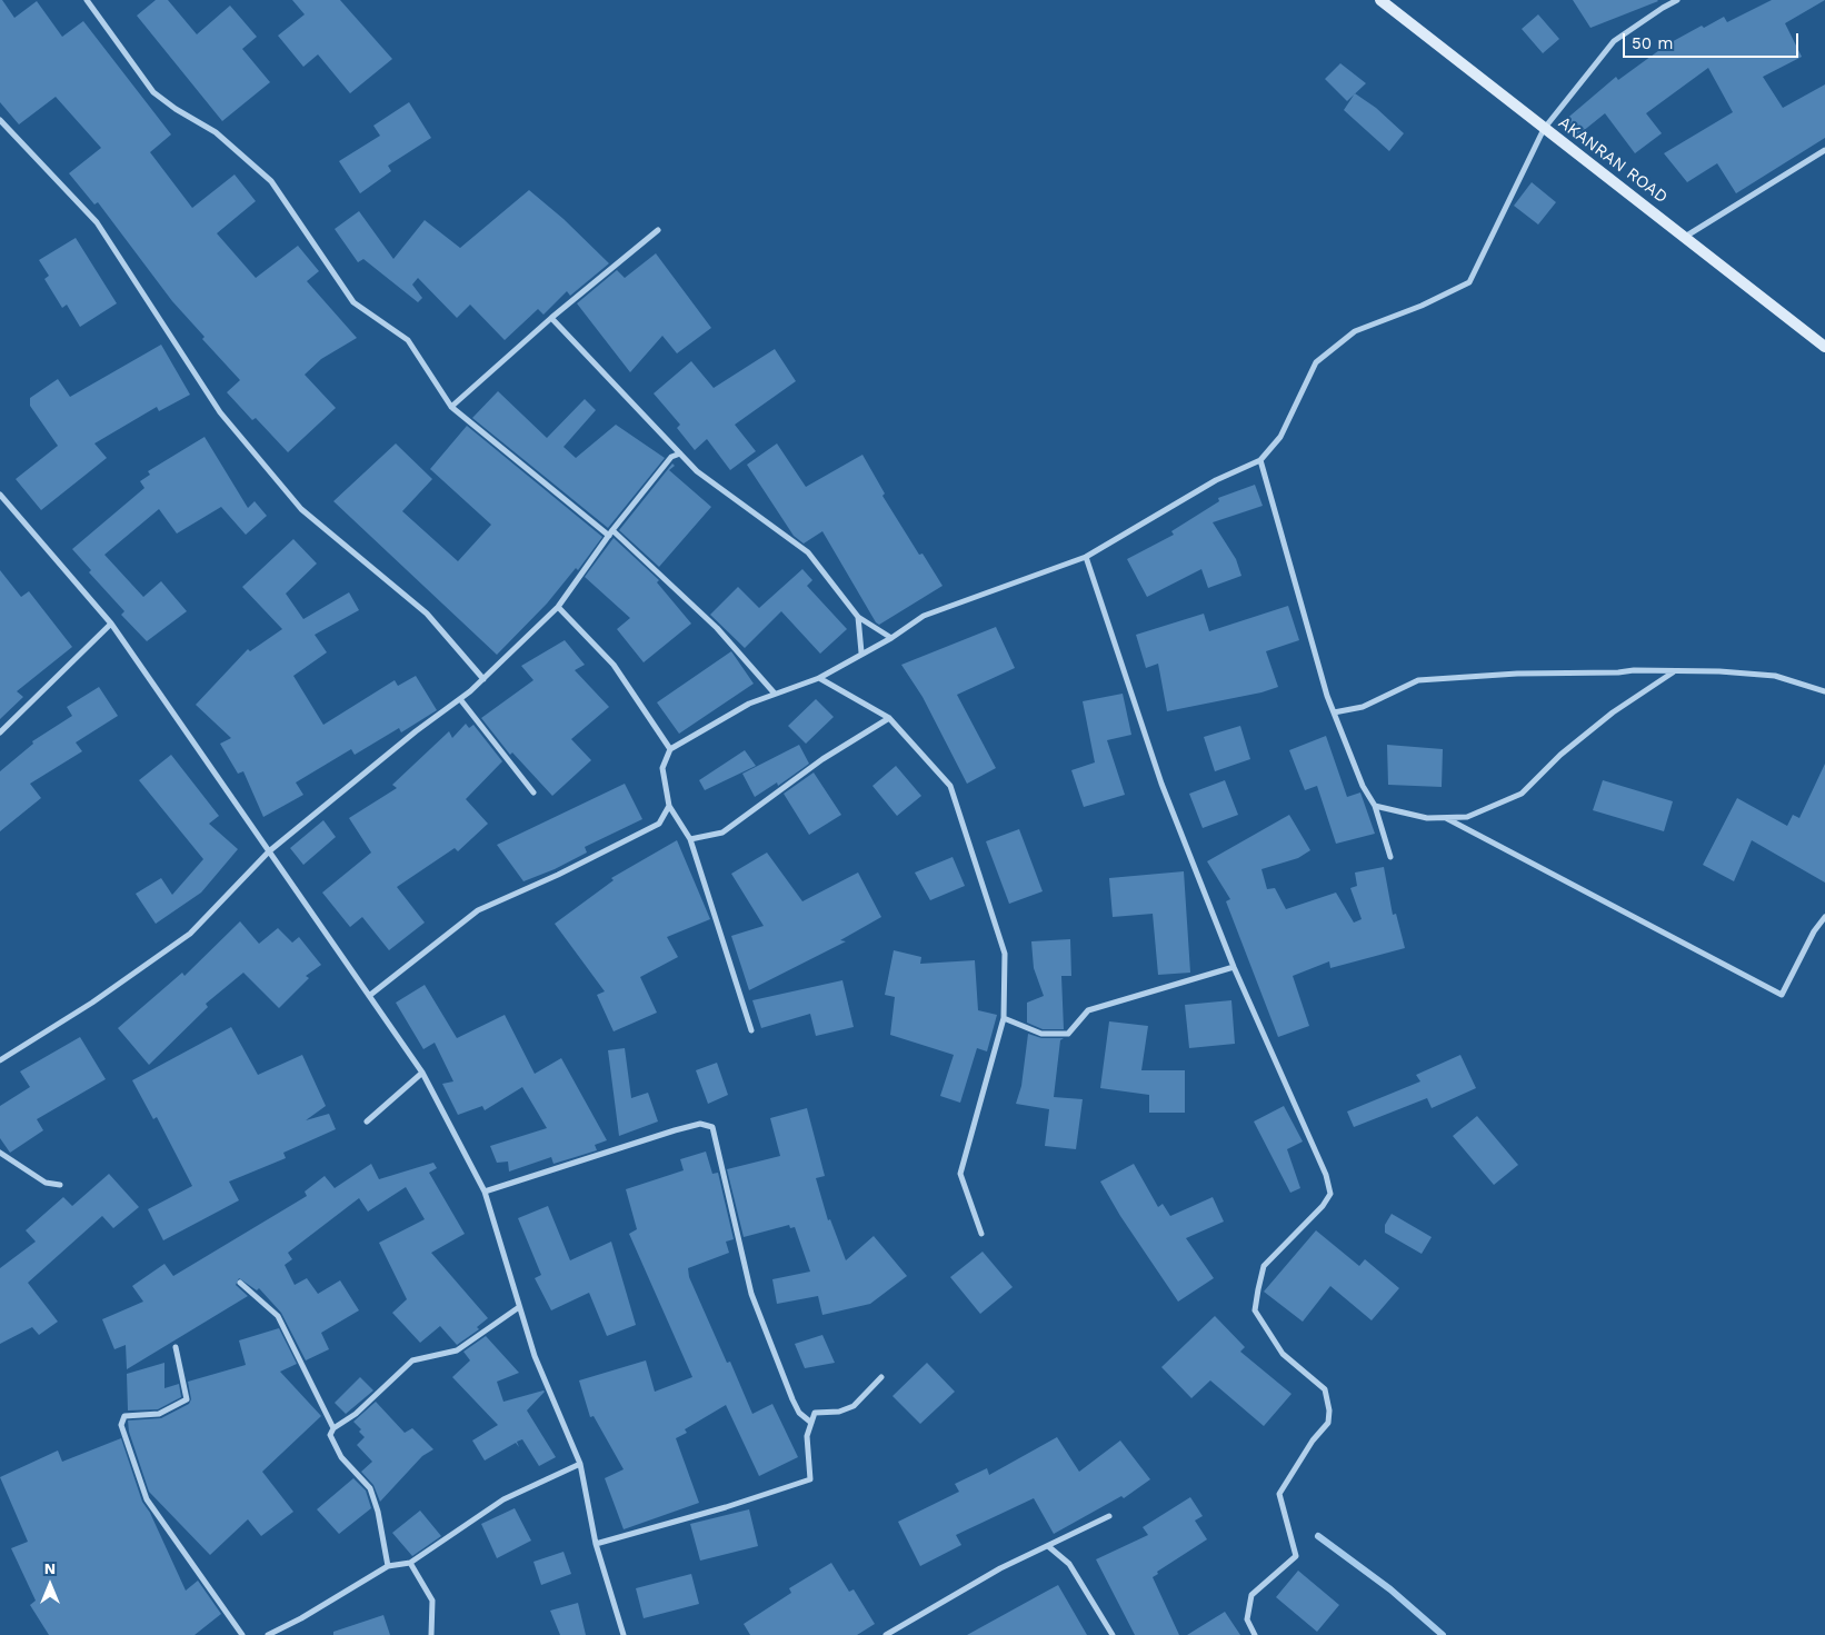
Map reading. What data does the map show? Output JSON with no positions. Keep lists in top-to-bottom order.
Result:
{
  "streets": {
    "main road": ["AKANRAN ROAD"]
  },
  "scale_bar": "50 m",
  "north": "top"
}
